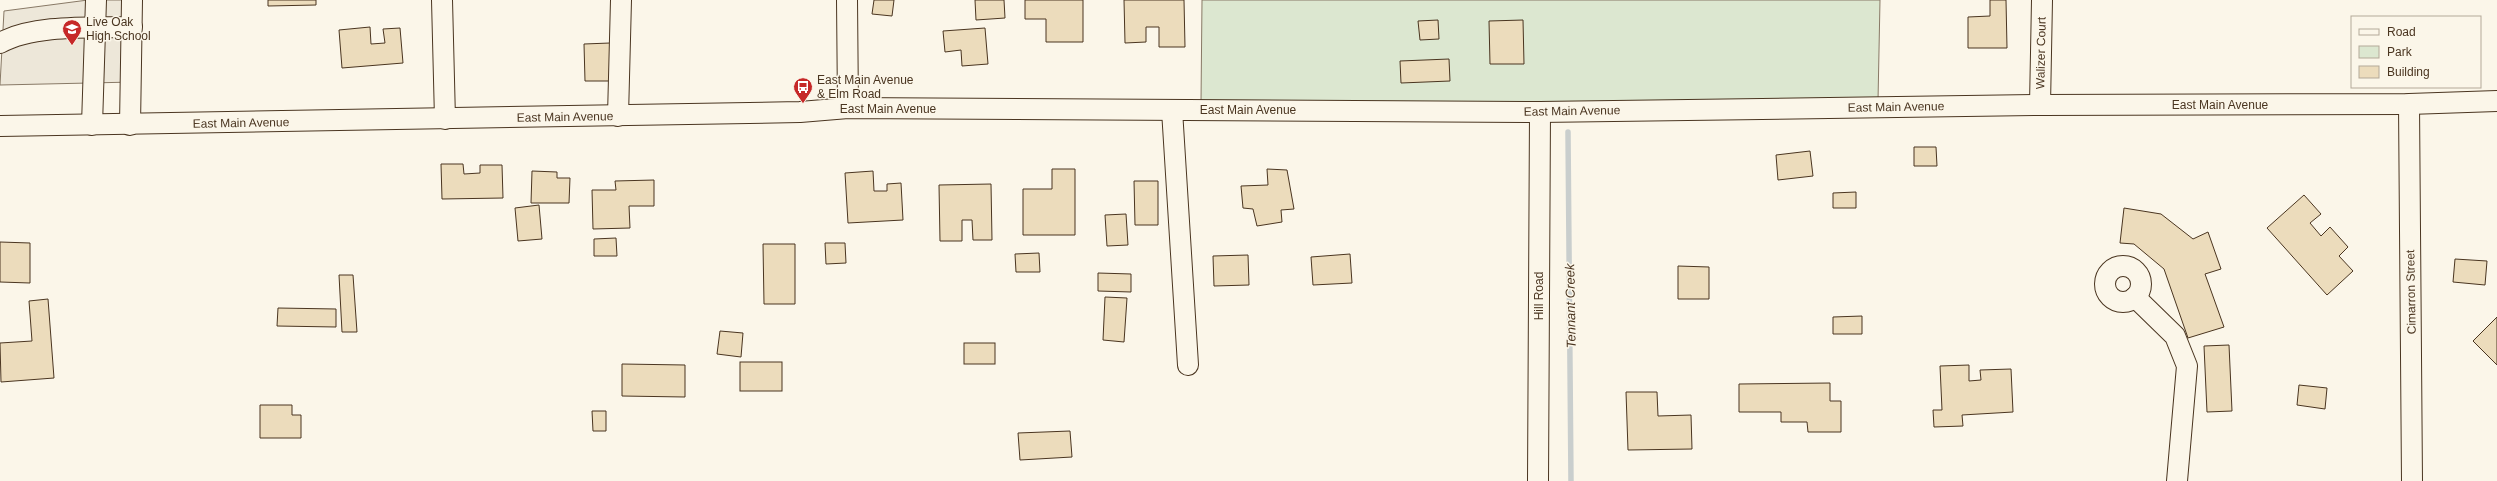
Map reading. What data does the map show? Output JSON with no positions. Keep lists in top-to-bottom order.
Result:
{
  "streets": {
    "street": [
      "Walizer Court",
      "East Main Avenue",
      "Cimarron Street",
      "Hill Road"
    ]
  },
  "crossings": [
    ["Walizer Court", "East Main Avenue"],
    ["East Main Avenue", "Cimarron Street"],
    ["East Main Avenue", "Hill Road"]
  ],
  "water": ["Tennant Creek"],
  "places": {
    "school or university": ["Live Oak High School"],
    "bus stop": ["East Main Avenue & Elm Road"]
  },
  "legend": ["Road", "Park", "Building"]
}
